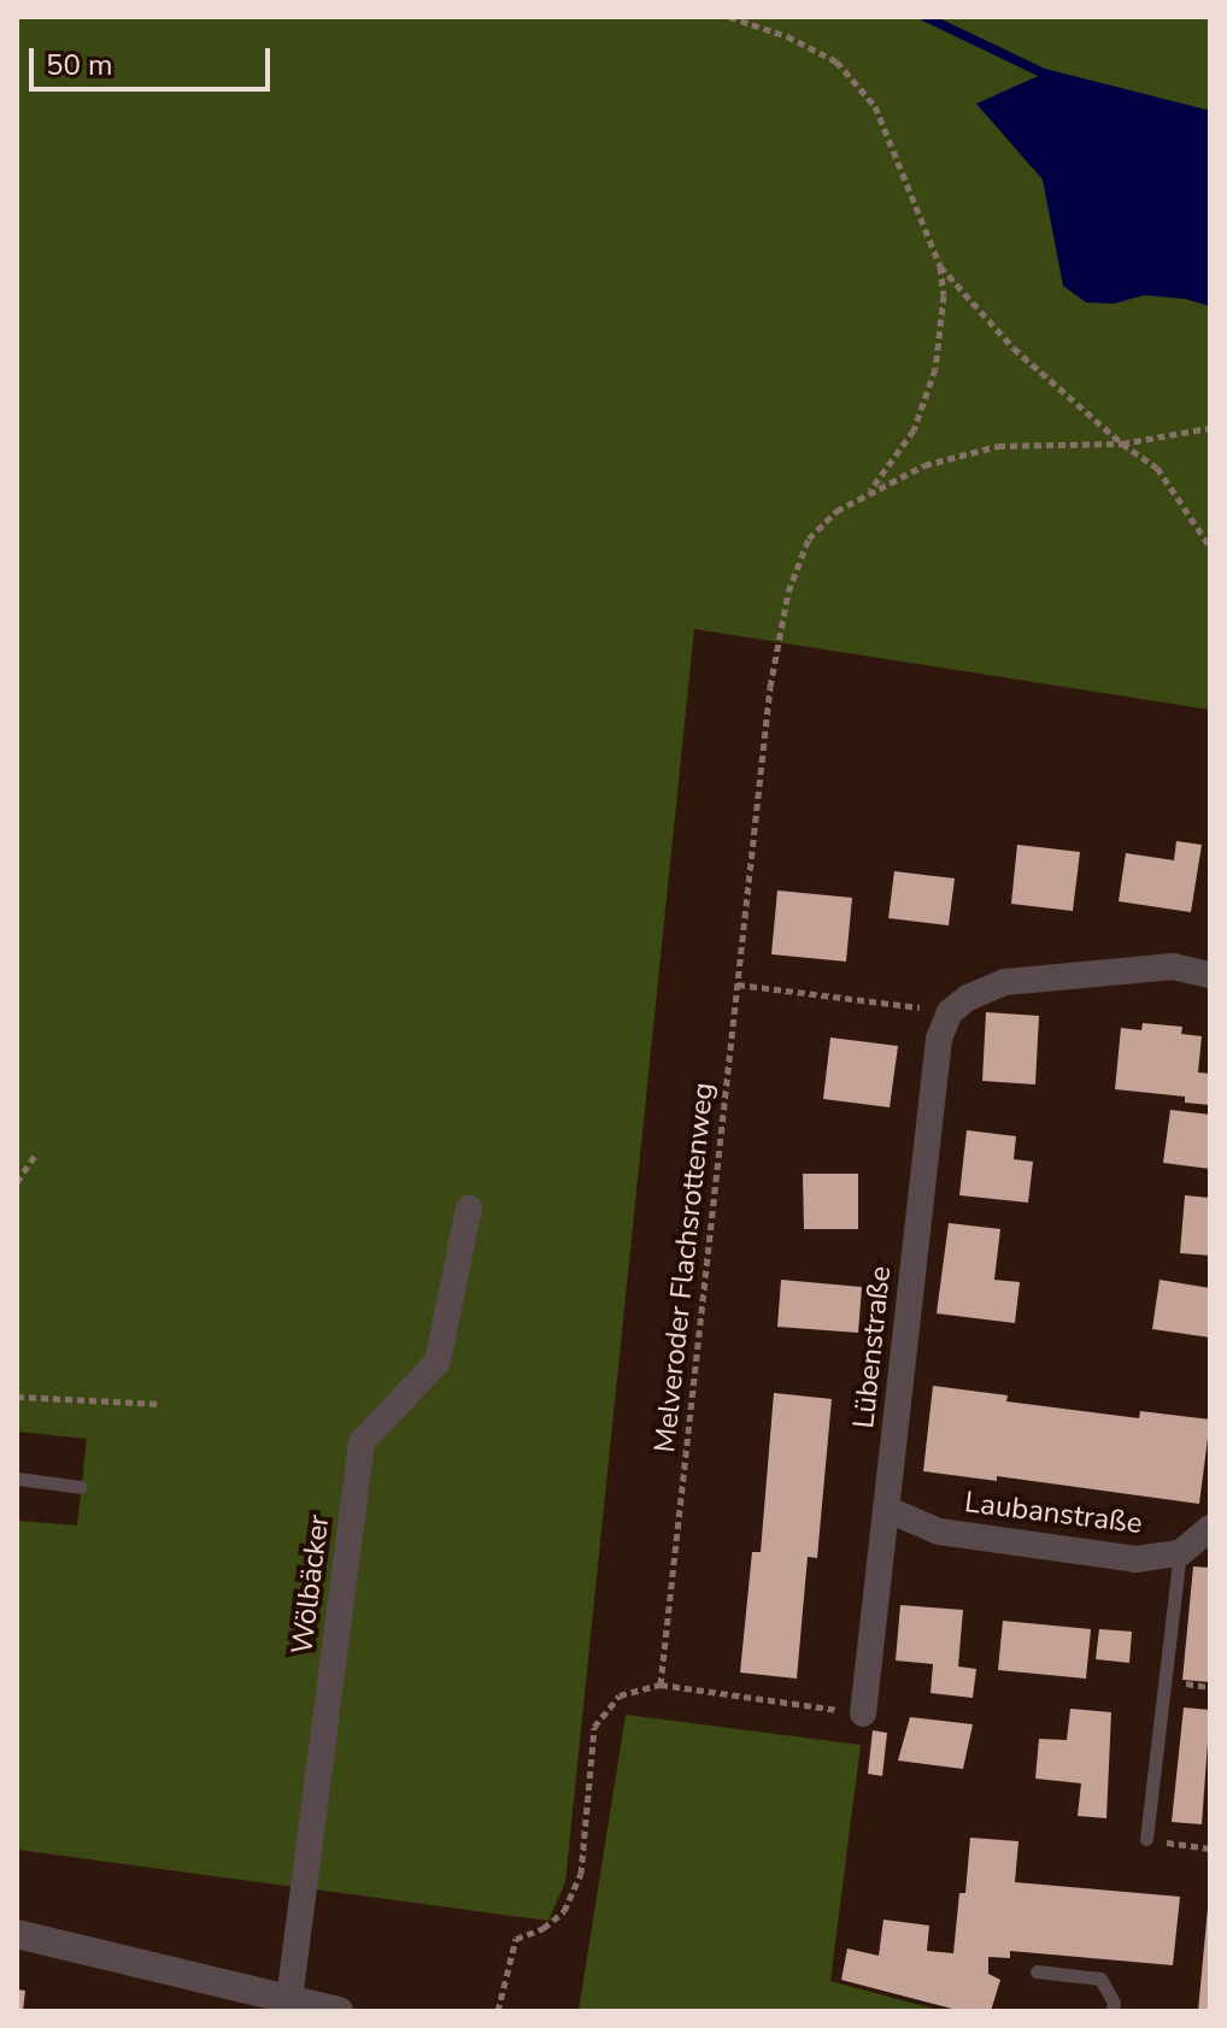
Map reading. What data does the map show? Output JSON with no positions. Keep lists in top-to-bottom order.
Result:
{
  "streets": {
    "street": ["Lübenstraße", "Laubanstraße", "Wölbäcker"],
    "path": ["Melveroder Flachsrottenweg"]
  },
  "crossings": [
    ["Lübenstraße", "Laubanstraße"]
  ],
  "scale_bar": "50 m"
}
